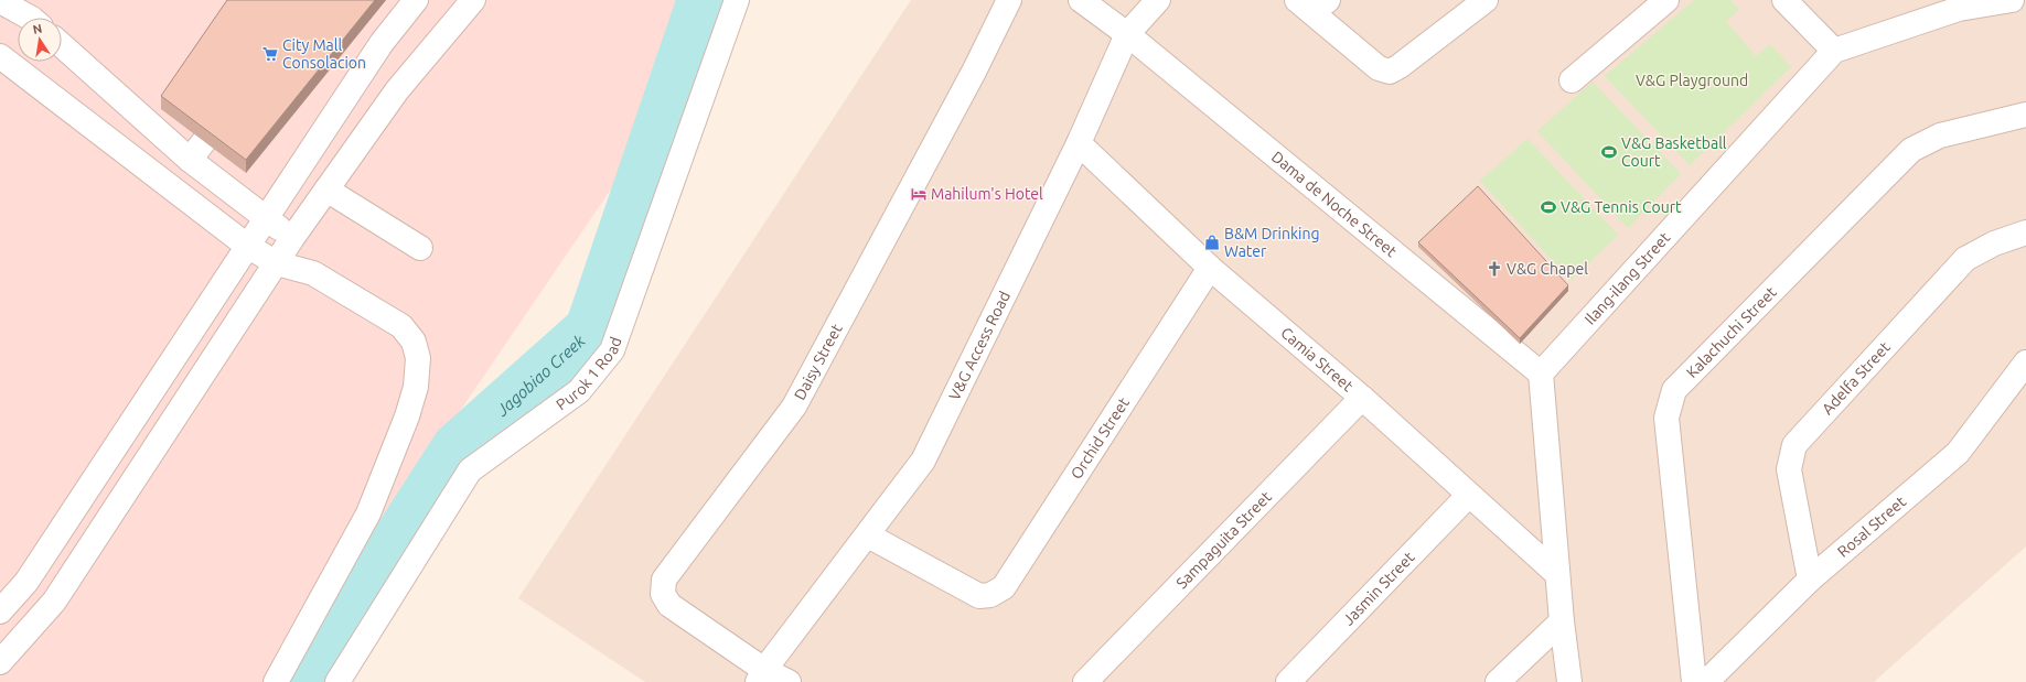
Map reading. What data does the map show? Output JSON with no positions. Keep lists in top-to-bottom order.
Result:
{
  "streets": {
    "street": [
      "Dama de Noche Street",
      "Ilang-ilang Street",
      "Kalachuchi Street",
      "V&G Access Road",
      "Camia Street",
      "Daisy Street",
      "Purok 1 Road",
      "Adelfa Street",
      "Orchid Street",
      "Rosal Street",
      "Sampaguita Street",
      "Jasmin Street"
    ]
  },
  "crossings": [
    ["Dama de Noche Street", "Ilang-ilang Street"],
    ["Dama de Noche Street", "V&G Access Road"],
    ["V&G Access Road", "Camia Street"],
    ["V&G Access Road", "Daisy Street"],
    ["V&G Access Road", "Orchid Street"],
    ["Camia Street", "Orchid Street"],
    ["Camia Street", "Sampaguita Street"],
    ["Camia Street", "Jasmin Street"],
    ["Adelfa Street", "Rosal Street"]
  ],
  "water": ["Jagobiao Creek"],
  "parks": ["V&G Playground"],
  "places": {
    "supermarket": ["City Mall Consolacion"],
    "sports": ["V&G Basketball Court", "V&G Tennis Court"],
    "hotel": ["Mahilum's Hotel"],
    "shop": ["B&M Drinking Water"],
    "church": ["V&G Chapel"]
  },
  "north": "top"
}
